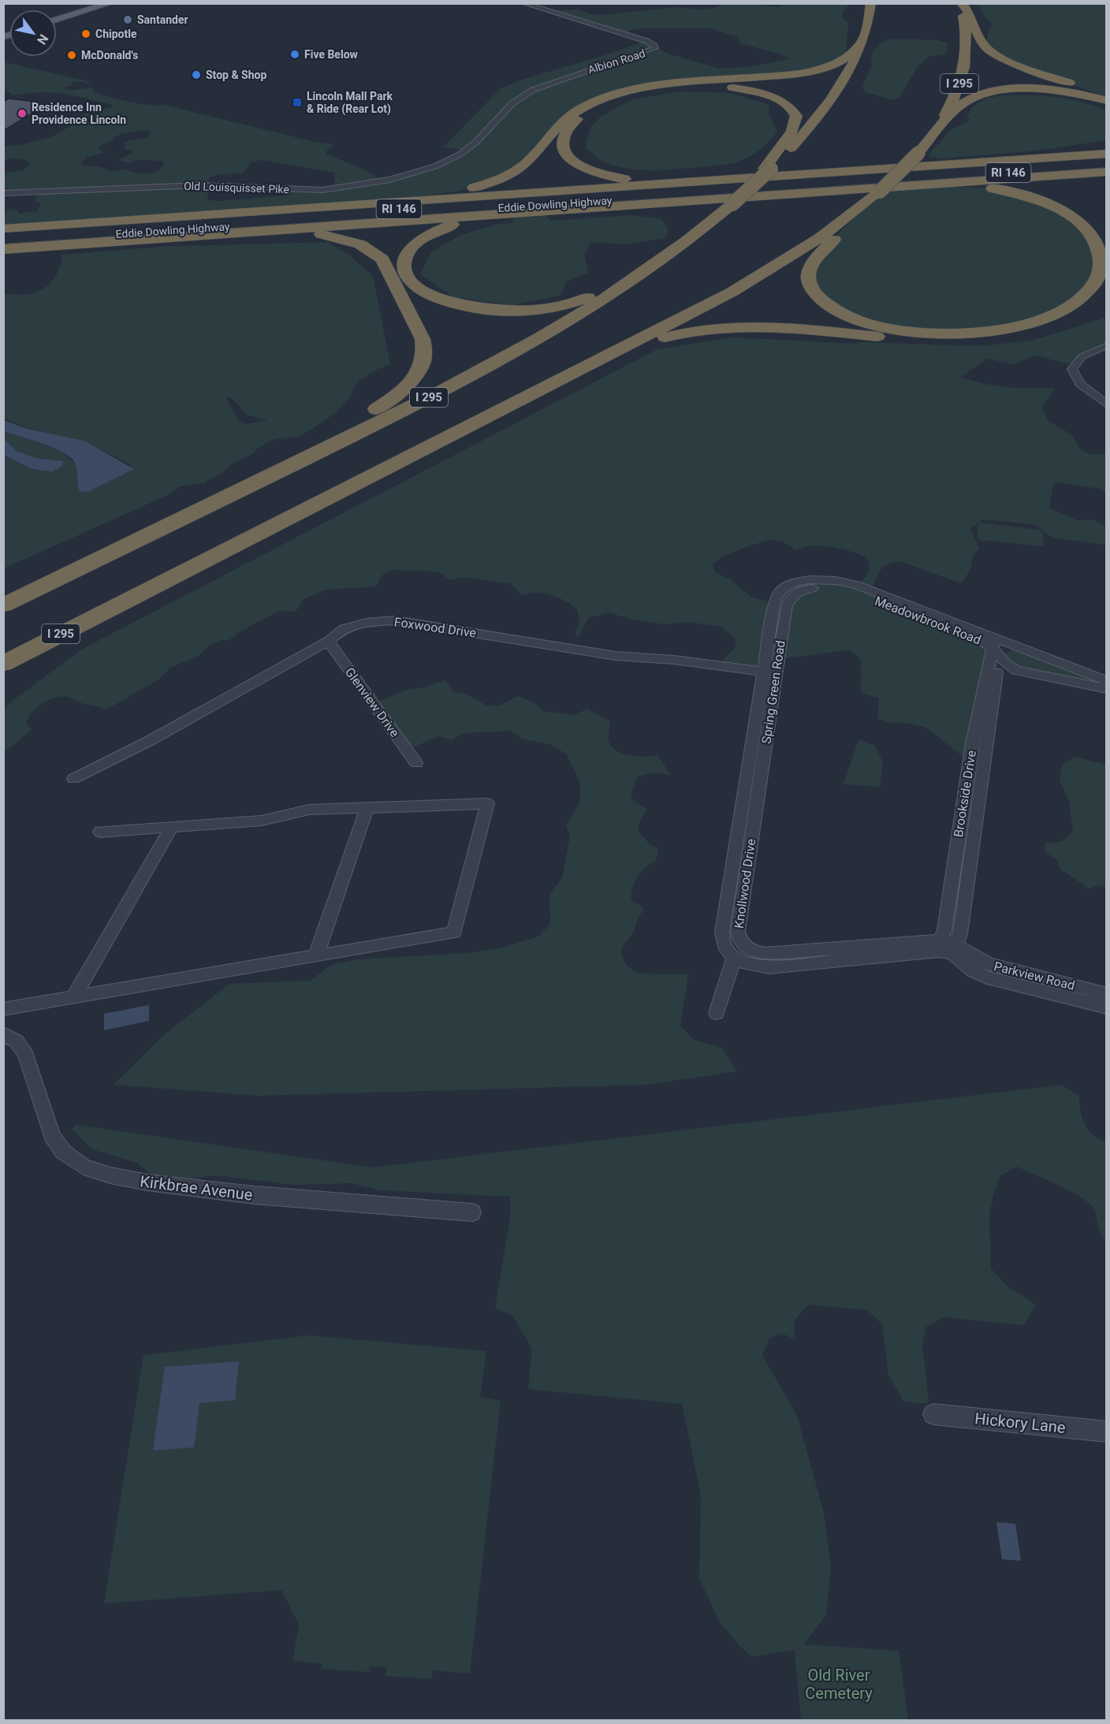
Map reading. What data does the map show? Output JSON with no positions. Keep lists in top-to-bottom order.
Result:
{
  "streets": {
    "highway": ["I 295", "RI 146", "Eddie Dowling Highway"],
    "street": [
      "Albion Road",
      "Old Louisquisset Pike",
      "Meadowbrook Road",
      "Foxwood Drive",
      "Spring Green Road",
      "Glenview Drive",
      "Brookside Drive",
      "Knollwood Drive",
      "Parkview Road",
      "Kirkbrae Avenue",
      "Hickory Lane"
    ]
  },
  "crossings": [
    ["Albion Road", "Old Louisquisset Pike"],
    ["Meadowbrook Road", "Spring Green Road"],
    ["Meadowbrook Road", "Brookside Drive"],
    ["Foxwood Drive", "Spring Green Road"],
    ["Foxwood Drive", "Glenview Drive"],
    ["Spring Green Road", "Knollwood Drive"],
    ["Brookside Drive", "Knollwood Drive"],
    ["Brookside Drive", "Parkview Road"],
    ["Knollwood Drive", "Parkview Road"]
  ],
  "parks": ["Old River Cemetery"],
  "places": {
    "other": [
      "Santander",
      "Chipotle",
      "Five Below",
      "McDonald's",
      "Stop & Shop",
      "Residence Inn Providence Lincoln"
    ],
    "transit": ["Lincoln Mall Park & Ride (Rear Lot)"]
  },
  "north": "bottom right"
}
